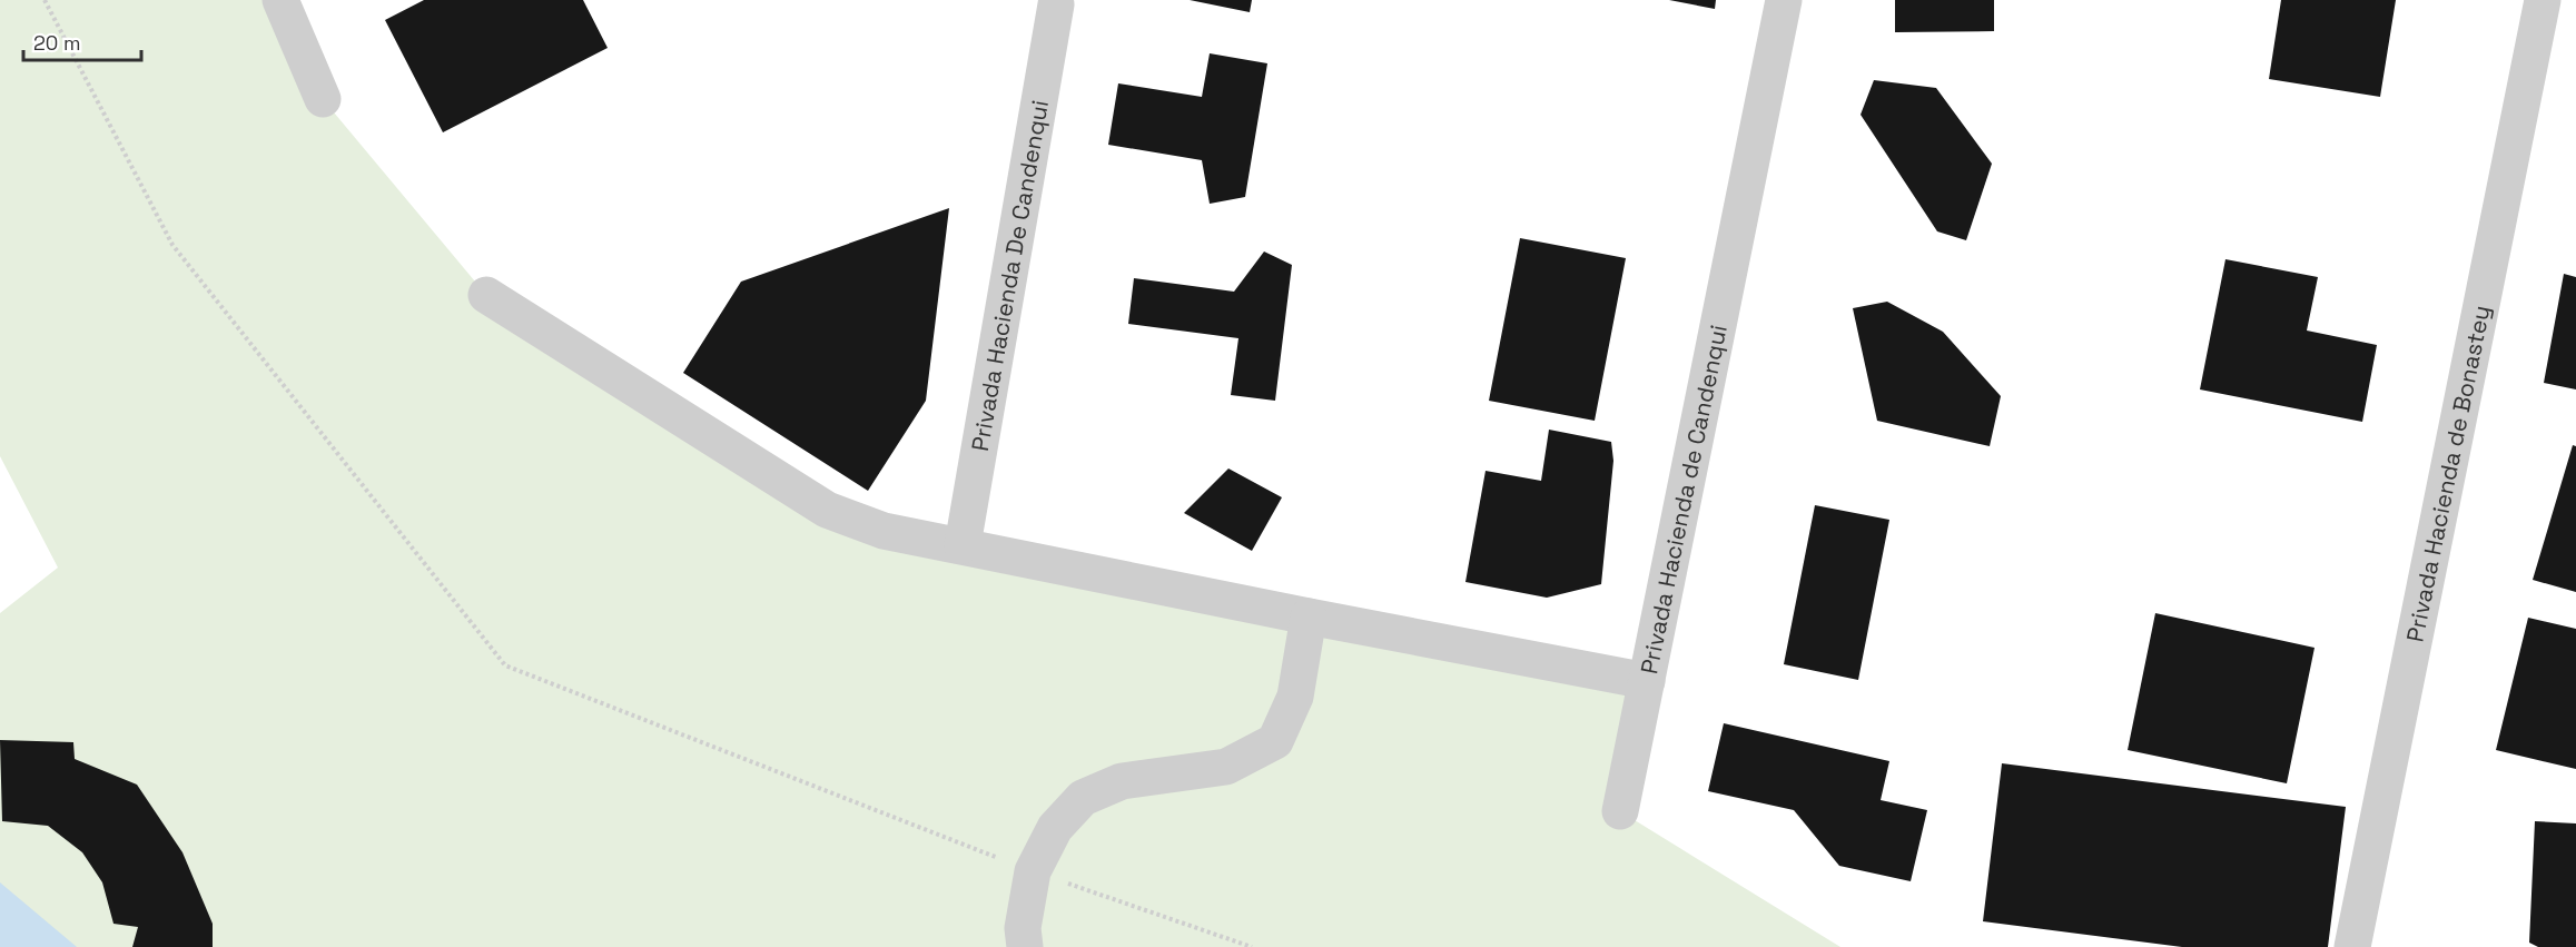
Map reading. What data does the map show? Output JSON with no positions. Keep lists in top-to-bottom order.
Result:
{
  "streets": {
    "street": ["Privada Hacienda De Candenqui", "Privada Hacienda de Bonastey", "Privada Hacienda de Candenqui"]
  },
  "scale_bar": "20 m"
}
